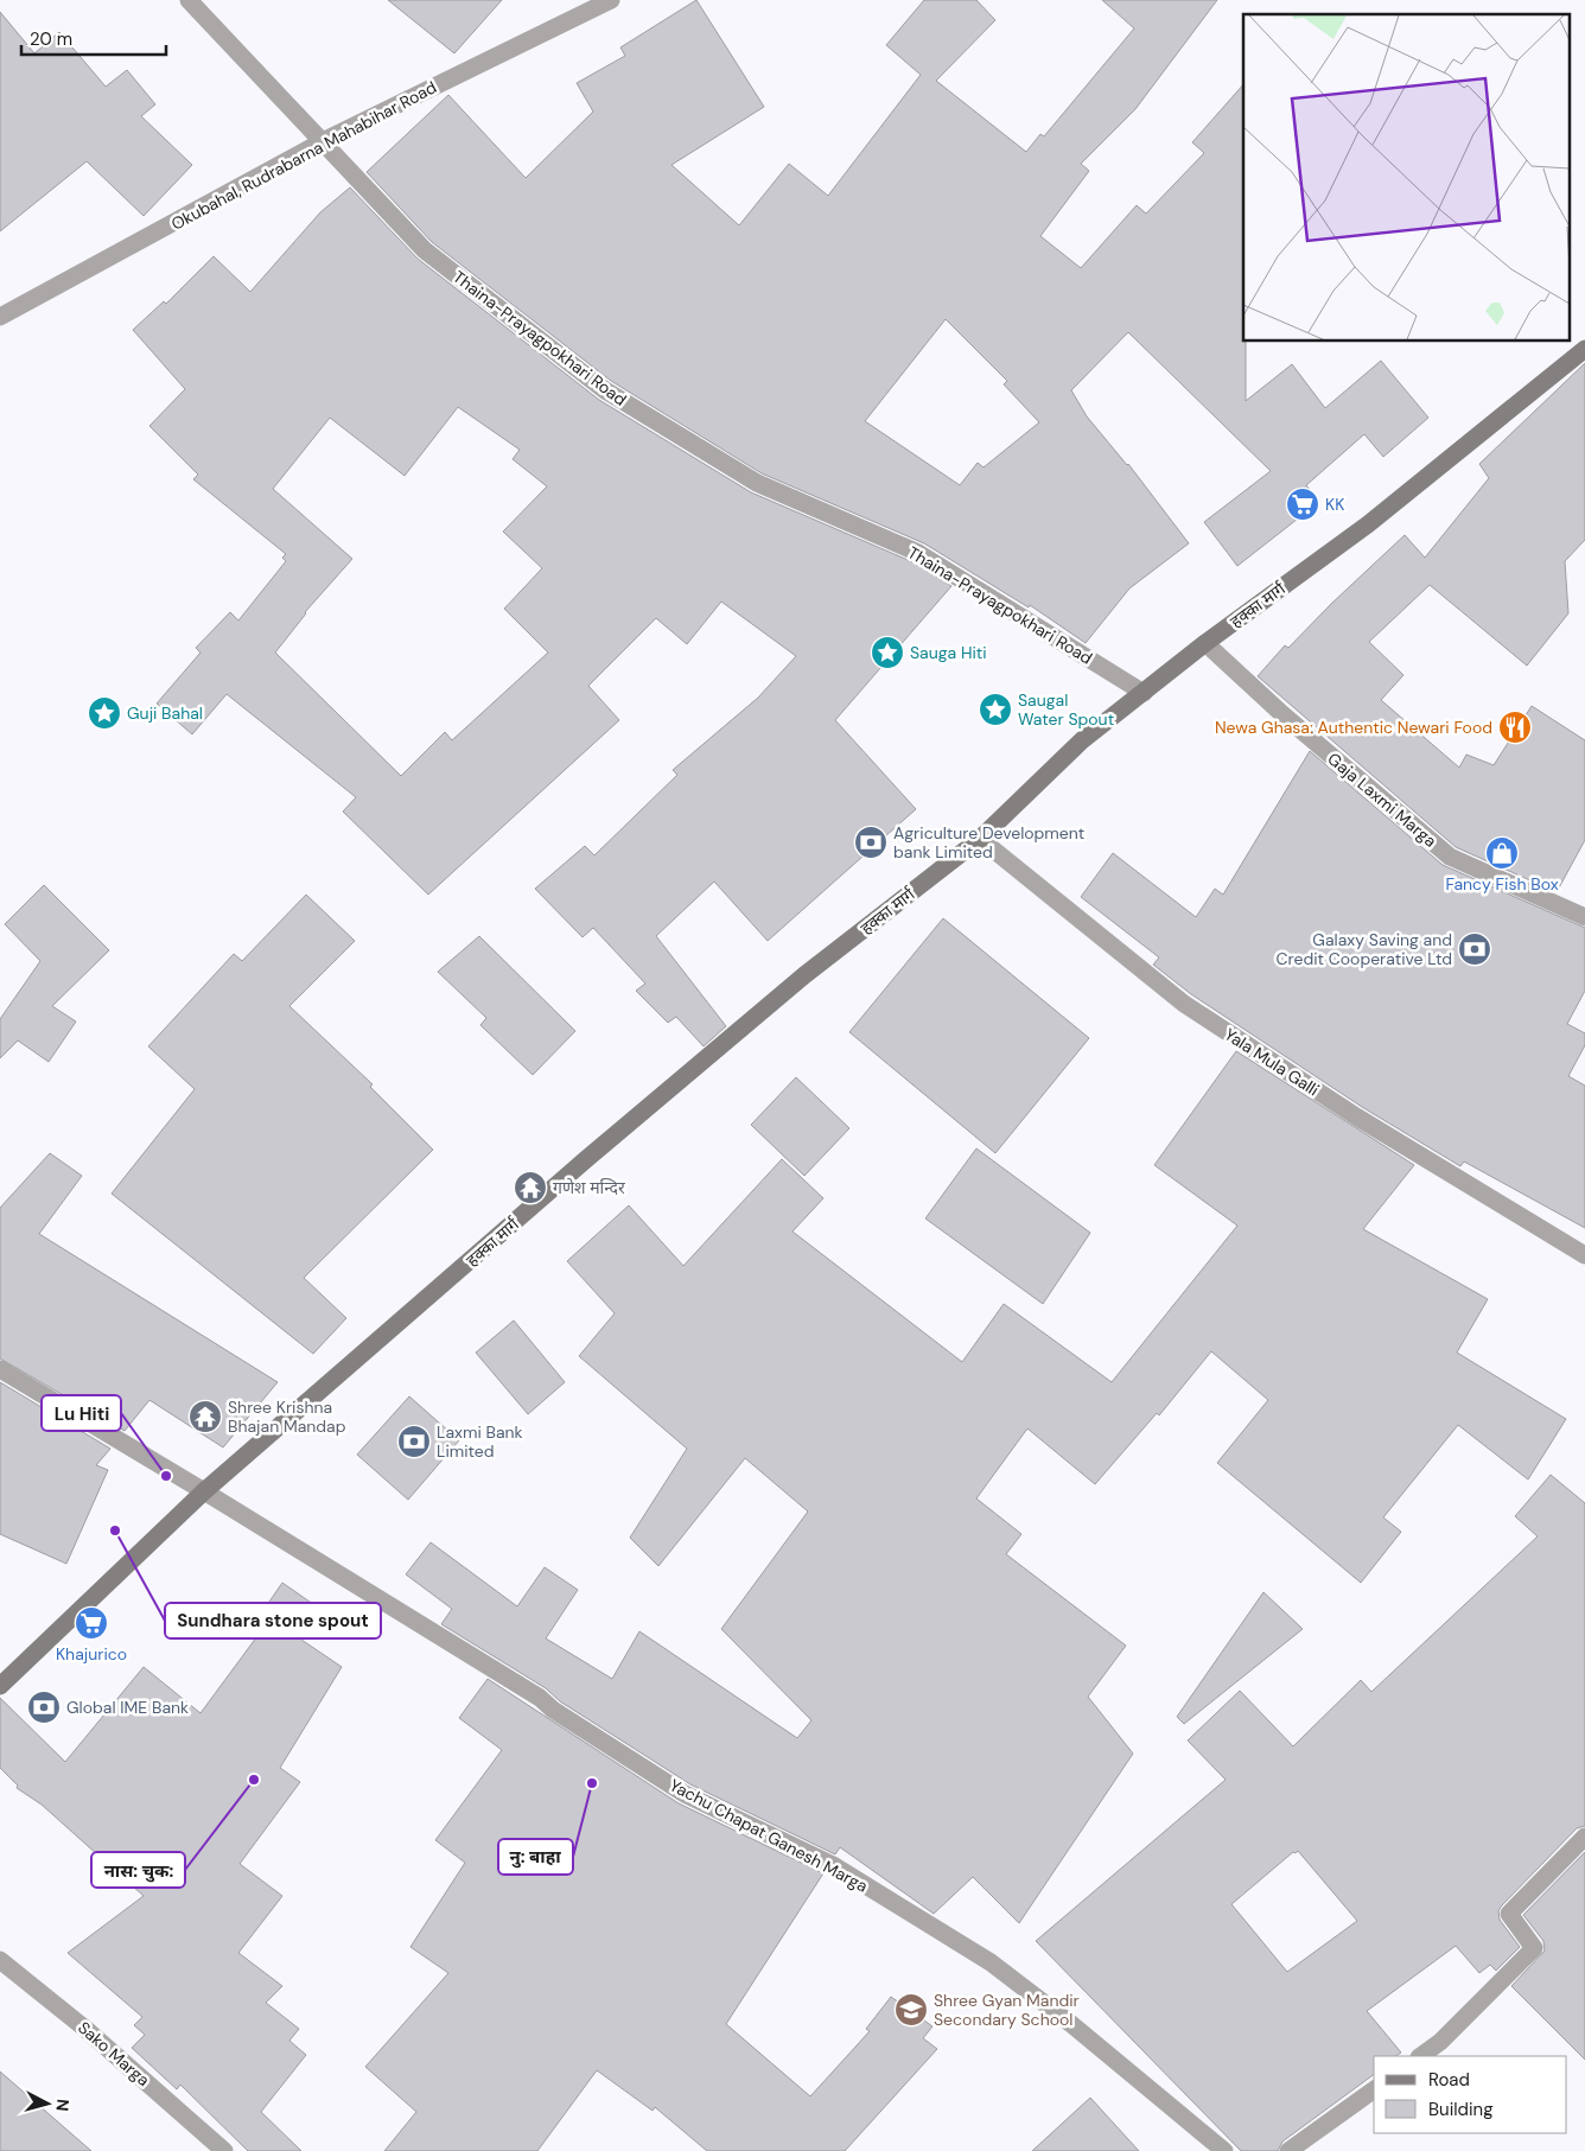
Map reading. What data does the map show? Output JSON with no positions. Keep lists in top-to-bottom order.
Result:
{
  "streets": {
    "main road": ["हक्का मार्ग"],
    "street": [
      "Okubahal, Rudrabarna Mahabihar Road",
      "Thaina-Prayagpokhari Road",
      "Gaja Laxmi Marga",
      "Yala Mula Galli",
      "Yachu Chapat Ganesh Marga",
      "Sako Marga"
    ]
  },
  "crossings": [
    ["Okubahal, Rudrabarna Mahabihar Road", "Thaina-Prayagpokhari Road"],
    ["Thaina-Prayagpokhari Road", "हक्का मार्ग"],
    ["हक्का मार्ग", "Gaja Laxmi Marga"],
    ["हक्का मार्ग", "Yala Mula Galli"],
    ["हक्का मार्ग", "Yachu Chapat Ganesh Marga"]
  ],
  "places": {
    "supermarket": ["KK", "Khajurico"],
    "place": ["Sauga Hiti", "Saugal Water Spout", "Guji Bahal"],
    "restaurant": ["Newa Ghasa: Authentic Newari Food"],
    "bank": [
      "Agriculture Development bank Limited",
      "Galaxy Saving and Credit Cooperative Ltd",
      "Laxmi Bank Limited",
      "Global IME Bank"
    ],
    "shop": ["Fancy Fish Box"],
    "temple": ["गणेश मन्दिर", "Shree Krishna Bhajan Mandap"],
    "other": [
      "Lu Hiti",
      "Sundhara stone spout",
      "नास: चुक:",
      "नु: बाहा"
    ],
    "school or university": ["Shree Gyan Mandir Secondary School"]
  },
  "legend": ["Road", "Building"],
  "scale_bar": "20 m",
  "north": "right"
}
